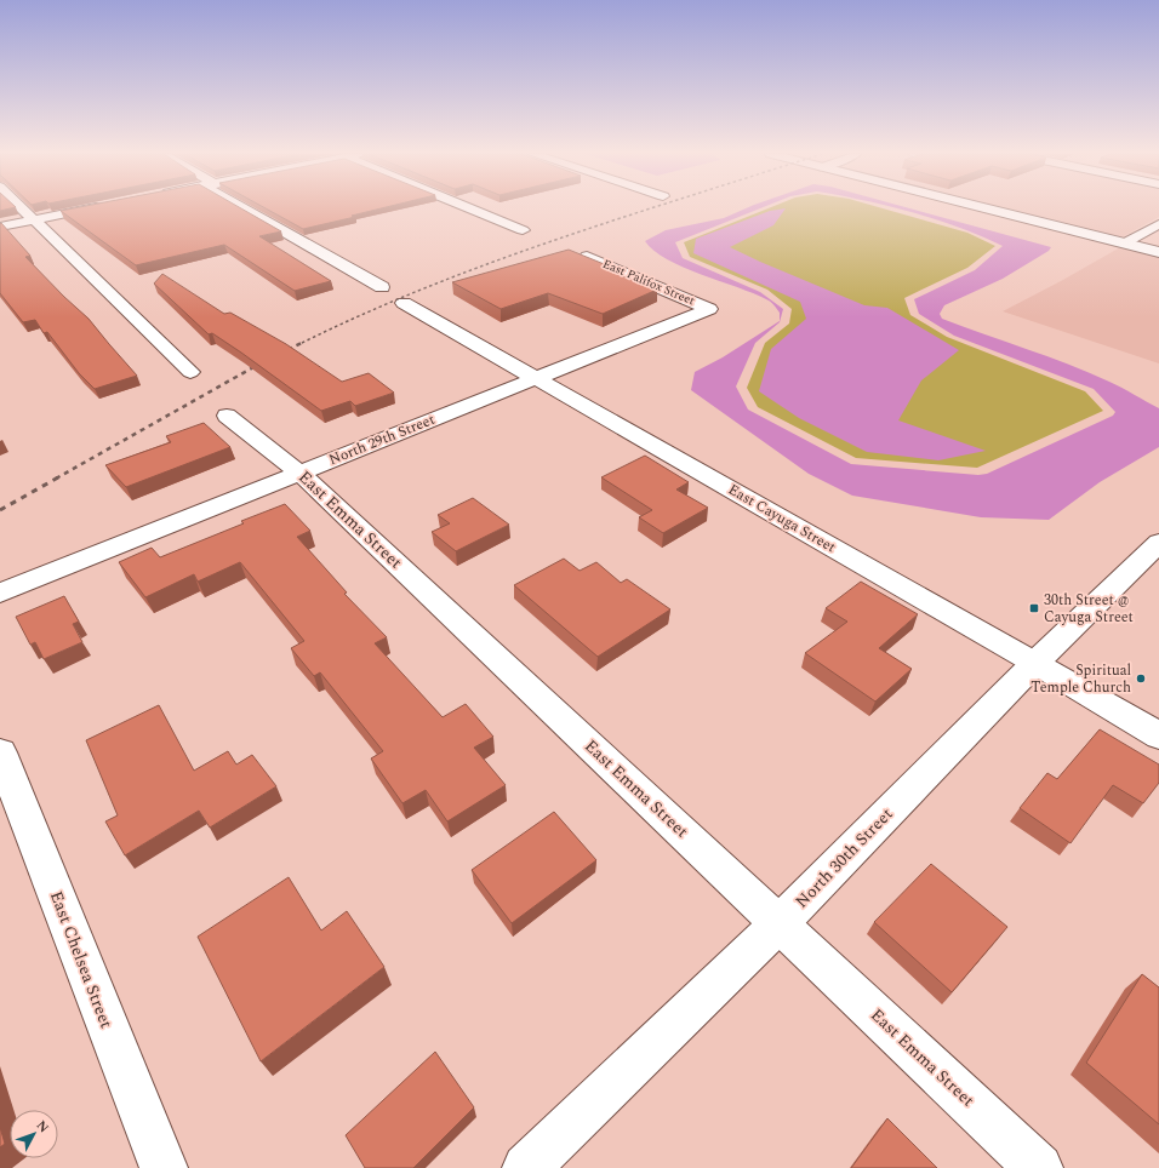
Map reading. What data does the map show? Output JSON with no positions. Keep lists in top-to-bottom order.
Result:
{
  "streets": {
    "street": [
      "East Palifox Street",
      "North 29th Street",
      "East Cayuga Street",
      "East Emma Street",
      "North 30th Street",
      "East Chelsea Street"
    ]
  },
  "crossings": [
    ["East Palifox Street", "North 29th Street"],
    ["North 29th Street", "East Cayuga Street"],
    ["North 29th Street", "East Emma Street"],
    ["East Cayuga Street", "North 30th Street"],
    ["East Emma Street", "North 30th Street"]
  ],
  "places": {
    "transit": ["30th Street @ Cayuga Street"],
    "other": ["Spiritual Temple Church"]
  },
  "north": "top right"
}
